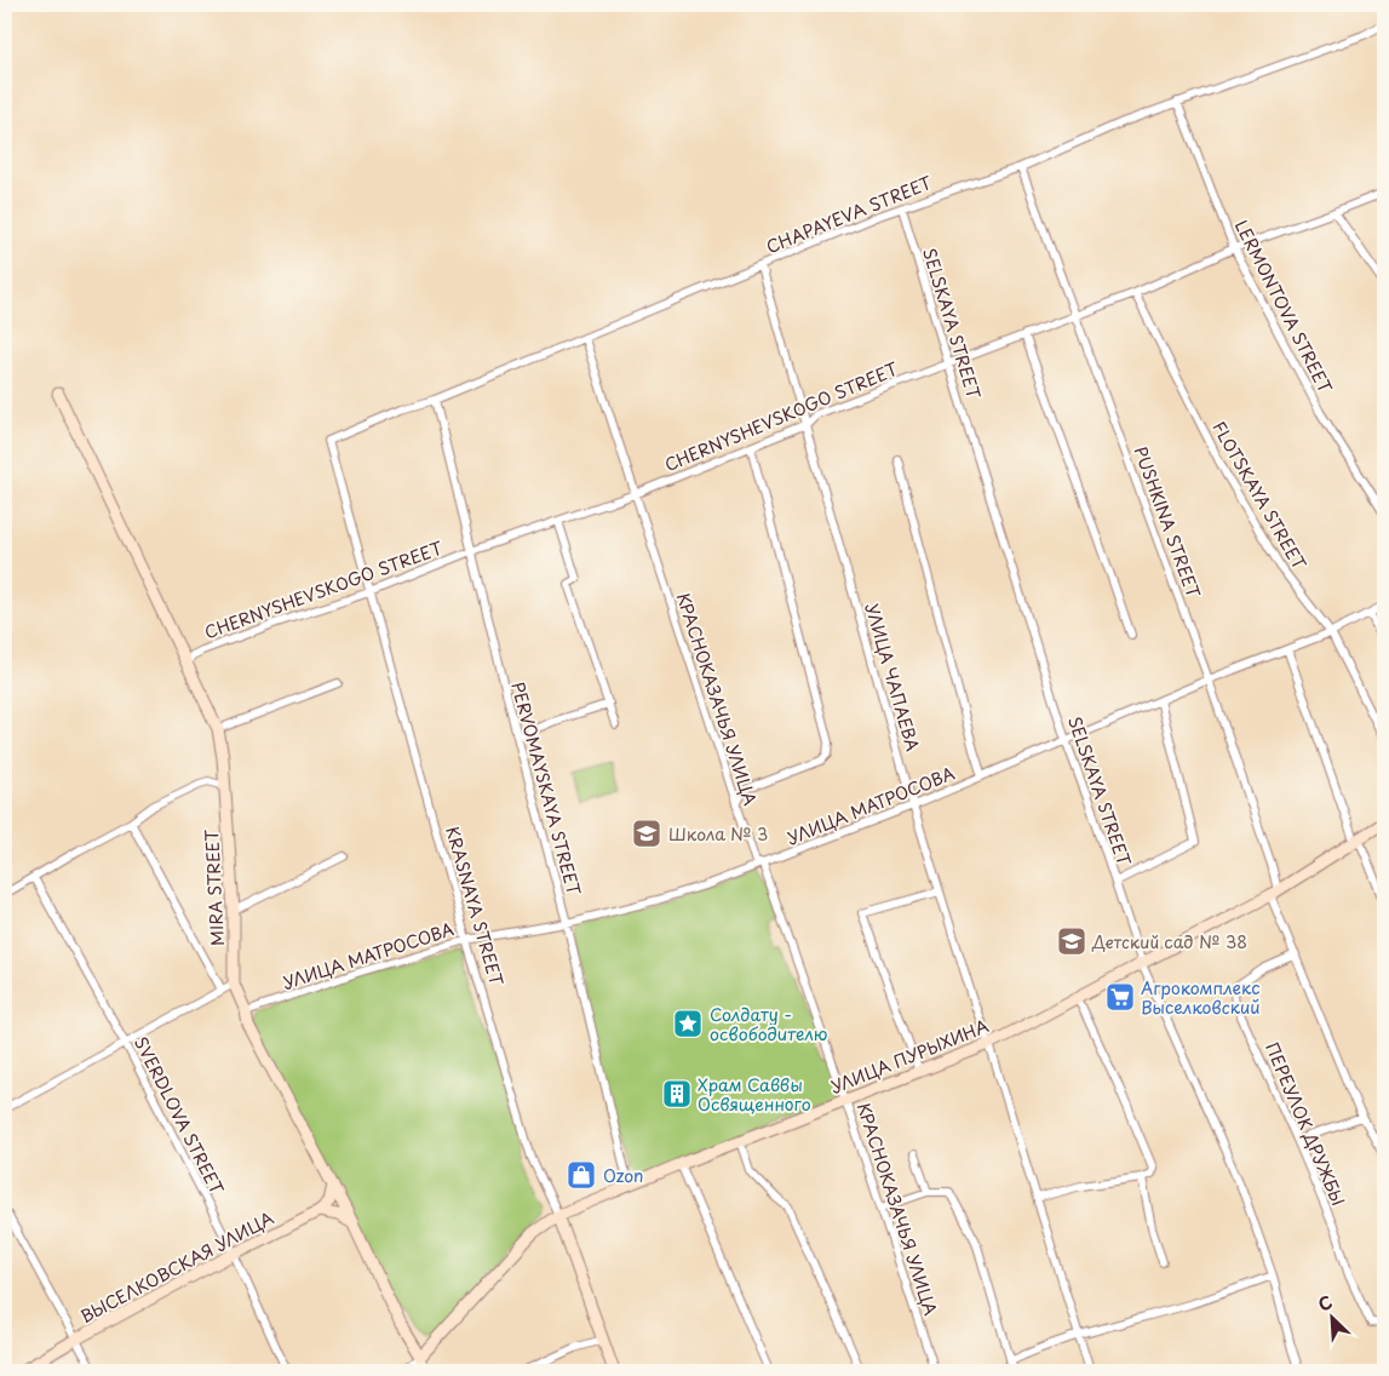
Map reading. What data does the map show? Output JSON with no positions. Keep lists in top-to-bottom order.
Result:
{
  "streets": {
    "street": [
      "CHAPAYEVA STREET",
      "LERMONTOVA STREET",
      "SELSKAYA STREET",
      "CHERNYSHEVSKOGO STREET",
      "FLOTSKAYA STREET",
      "PUSHKINA STREET",
      "УЛИЦА ЧАПАЕВА",
      "КРАСНОКАЗАЧЬЯ УЛИЦА",
      "PERVOMAYSKAYA STREET",
      "УЛИЦА МАТРОСОВА",
      "MIRA STREET",
      "KRASNAYA STREET",
      "УЛИЦА ПУРЫХИНА",
      "SVERDLOVA STREET",
      "ПЕРЕУЛОК ДРУЖБЫ",
      "ВЫСЕЛКОВСКАЯ УЛИЦА"
    ]
  },
  "crossings": [
    ["CHAPAYEVA STREET", "LERMONTOVA STREET"],
    ["CHAPAYEVA STREET", "SELSKAYA STREET"],
    ["CHAPAYEVA STREET", "PUSHKINA STREET"],
    ["CHAPAYEVA STREET", "УЛИЦА ЧАПАЕВА"],
    ["CHAPAYEVA STREET", "КРАСНОКАЗАЧЬЯ УЛИЦА"],
    ["CHAPAYEVA STREET", "PERVOMAYSKAYA STREET"],
    ["CHAPAYEVA STREET", "KRASNAYA STREET"],
    ["LERMONTOVA STREET", "CHERNYSHEVSKOGO STREET"],
    ["SELSKAYA STREET", "CHERNYSHEVSKOGO STREET"],
    ["SELSKAYA STREET", "УЛИЦА МАТРОСОВА"],
    ["SELSKAYA STREET", "УЛИЦА ПУРЫХИНА"],
    ["CHERNYSHEVSKOGO STREET", "FLOTSKAYA STREET"],
    ["CHERNYSHEVSKOGO STREET", "PUSHKINA STREET"],
    ["CHERNYSHEVSKOGO STREET", "УЛИЦА ЧАПАЕВА"],
    ["CHERNYSHEVSKOGO STREET", "КРАСНОКАЗАЧЬЯ УЛИЦА"],
    ["CHERNYSHEVSKOGO STREET", "PERVOMAYSKAYA STREET"],
    ["CHERNYSHEVSKOGO STREET", "MIRA STREET"],
    ["CHERNYSHEVSKOGO STREET", "KRASNAYA STREET"],
    ["FLOTSKAYA STREET", "УЛИЦА МАТРОСОВА"],
    ["PUSHKINA STREET", "УЛИЦА МАТРОСОВА"],
    ["PUSHKINA STREET", "УЛИЦА ПУРЫХИНА"],
    ["PUSHKINA STREET", "ПЕРЕУЛОК ДРУЖБЫ"],
    ["УЛИЦА ЧАПАЕВА", "УЛИЦА МАТРОСОВА"],
    ["УЛИЦА ЧАПАЕВА", "УЛИЦА ПУРЫХИНА"],
    ["КРАСНОКАЗАЧЬЯ УЛИЦА", "УЛИЦА МАТРОСОВА"],
    ["КРАСНОКАЗАЧЬЯ УЛИЦА", "УЛИЦА ПУРЫХИНА"],
    ["PERVOMAYSKAYA STREET", "УЛИЦА МАТРОСОВА"],
    ["PERVOMAYSKAYA STREET", "УЛИЦА ПУРЫХИНА"],
    ["УЛИЦА МАТРОСОВА", "MIRA STREET"],
    ["УЛИЦА МАТРОСОВА", "KRASNAYA STREET"],
    ["MIRA STREET", "УЛИЦА ПУРЫХИНА"],
    ["KRASNAYA STREET", "УЛИЦА ПУРЫХИНА"],
    ["SVERDLOVA STREET", "ВЫСЕЛКОВСКАЯ УЛИЦА"]
  ],
  "places": {
    "school or university": ["Школа № 3", "Детский сад № 38"],
    "supermarket": ["Агрокомплекс Выселковский"],
    "place": ["Солдату - освободителю"],
    "building": ["Храм Саввы Освященного"],
    "shop": ["Ozon"]
  },
  "north": "top left"
}
